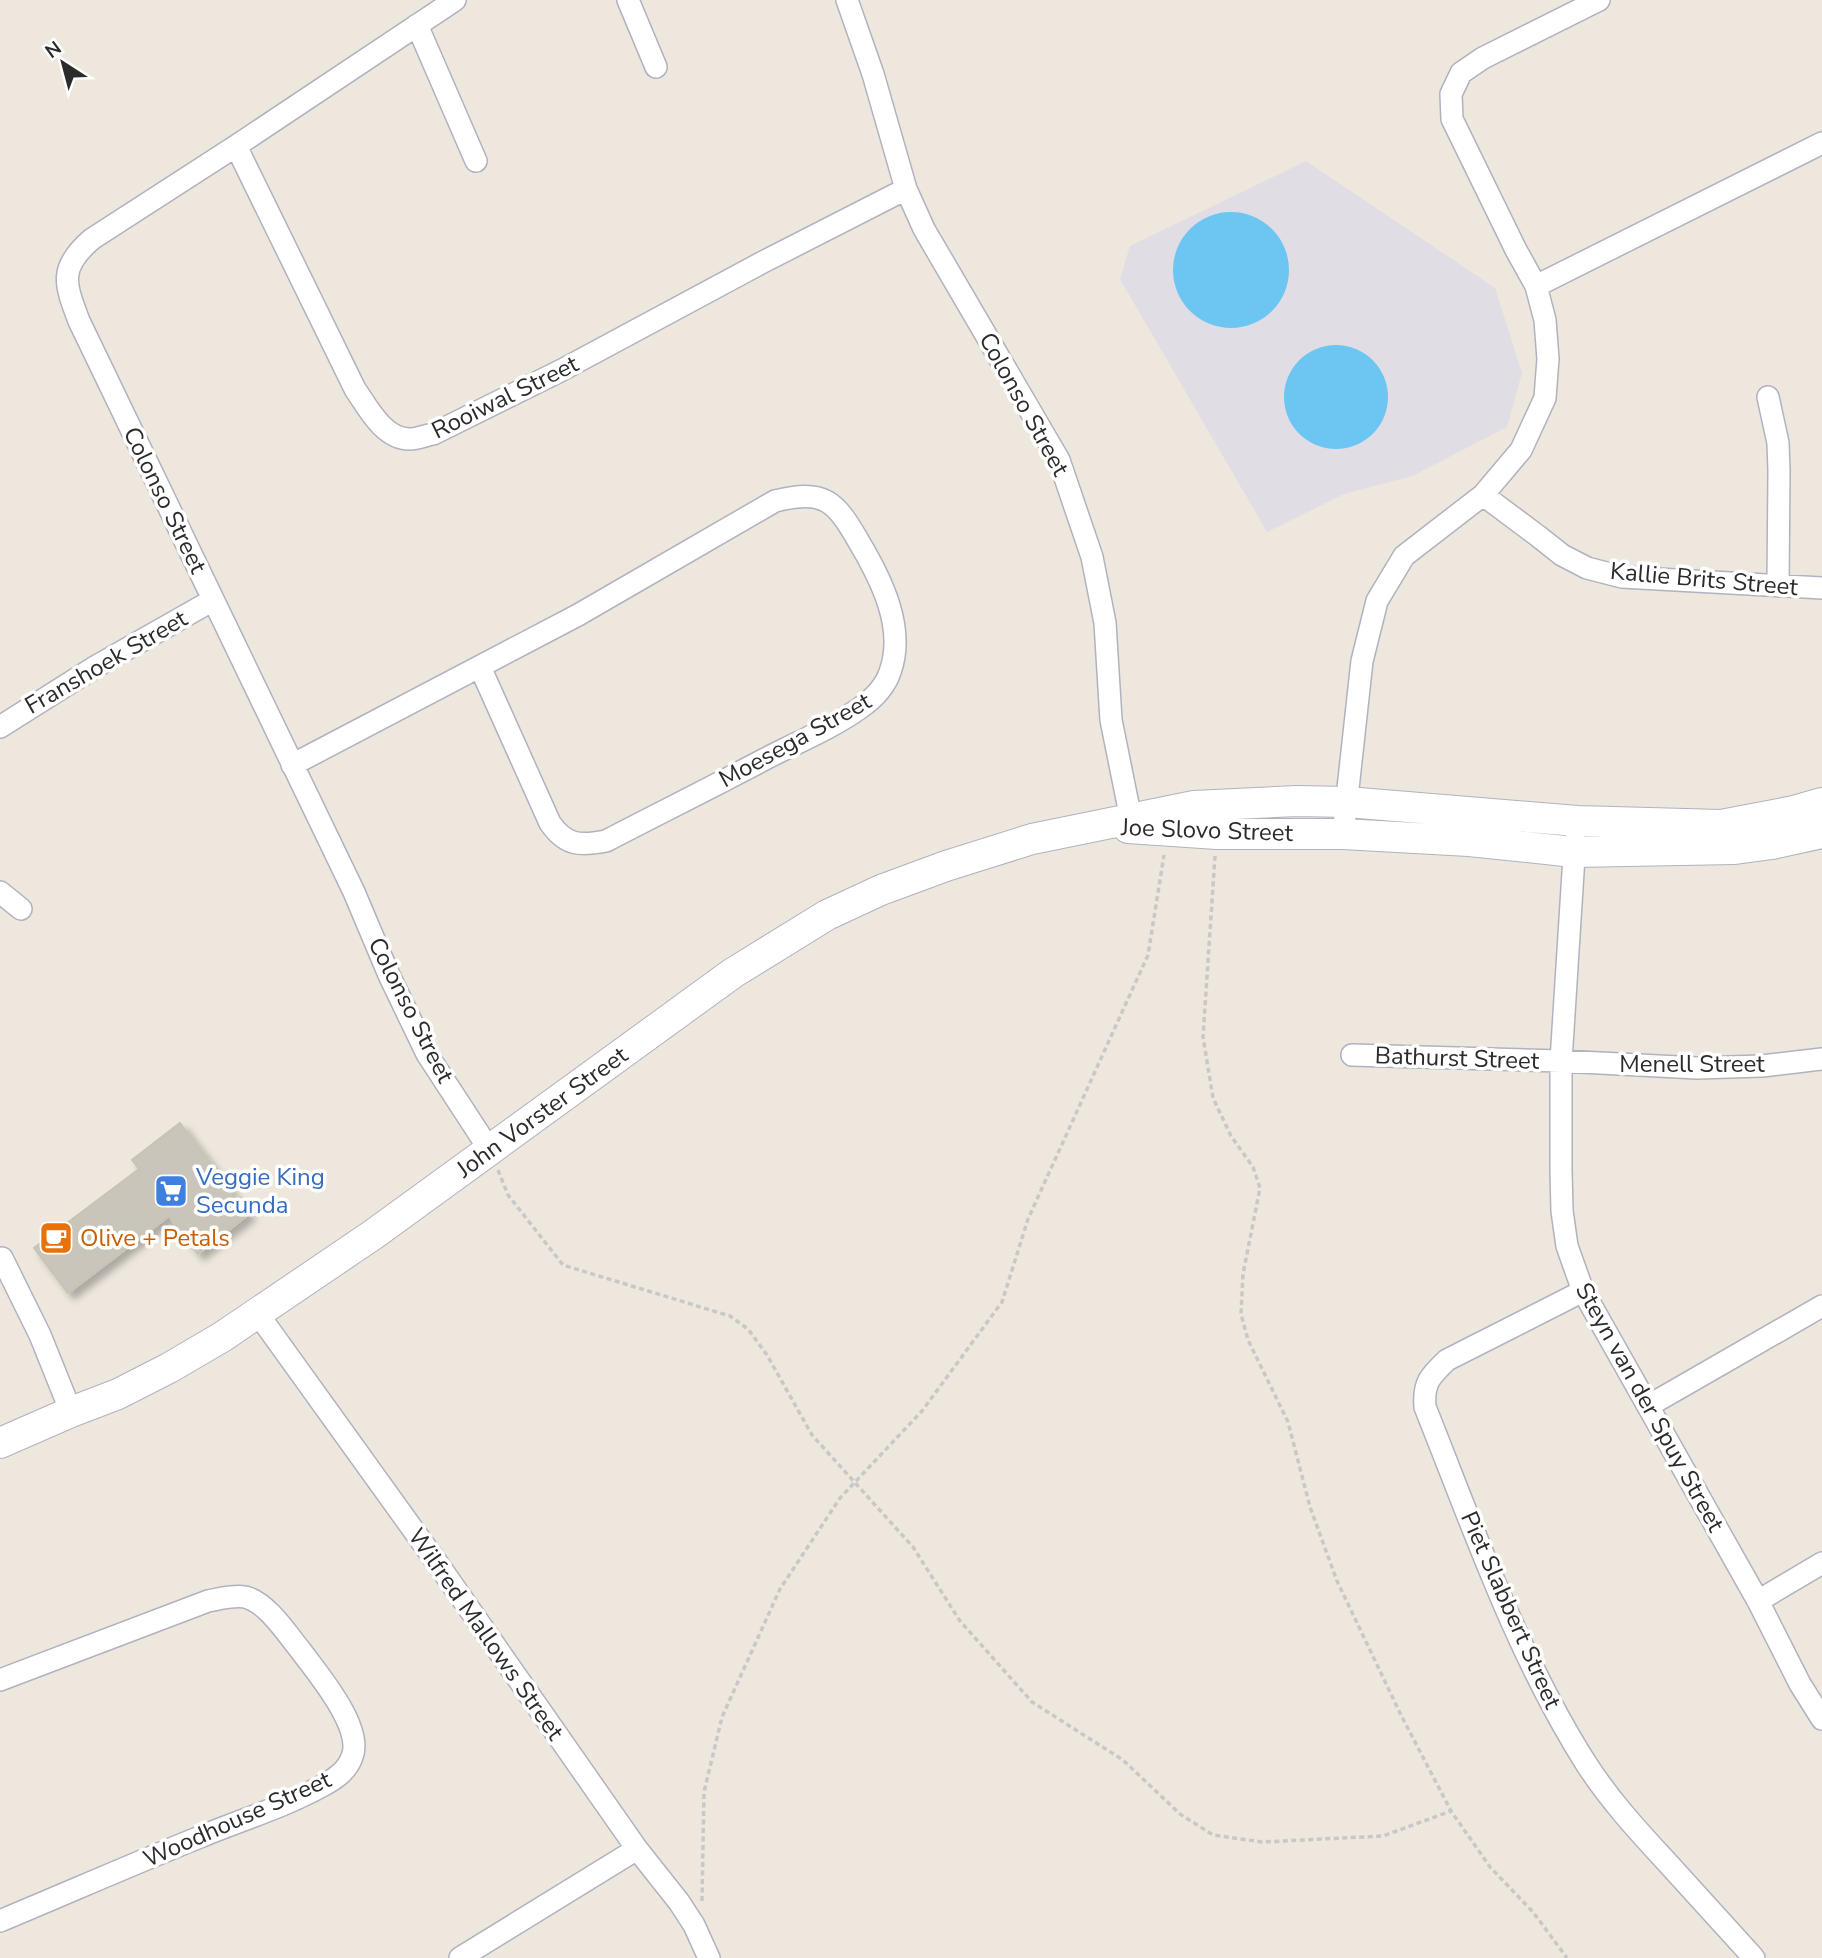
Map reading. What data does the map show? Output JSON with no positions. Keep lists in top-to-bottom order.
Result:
{
  "streets": {
    "street": [
      "Rooiwal Street",
      "Colonso Street",
      "Kallie Brits Street",
      "Franshoek Street",
      "Moesega Street",
      "Joe Slovo Street",
      "Bathurst Street",
      "Menell Street",
      "John Vorster Street",
      "Steyn van der Spuy Street",
      "Piet Slabbert Street",
      "Wilfred Mallows Street",
      "Woodhouse Street"
    ]
  },
  "crossings": [
    ["Rooiwal Street", "Colonso Street"],
    ["Colonso Street", "Franshoek Street"],
    ["Colonso Street", "Moesega Street"],
    ["Colonso Street", "Joe Slovo Street"],
    ["Colonso Street", "John Vorster Street"],
    ["Joe Slovo Street", "John Vorster Street"],
    ["Joe Slovo Street", "Steyn van der Spuy Street"],
    ["Bathurst Street", "Menell Street"],
    ["Bathurst Street", "Steyn van der Spuy Street"],
    ["Menell Street", "Steyn van der Spuy Street"],
    ["John Vorster Street", "Wilfred Mallows Street"],
    ["Steyn van der Spuy Street", "Piet Slabbert Street"]
  ],
  "places": {
    "supermarket": ["Veggie King Secunda"],
    "cafe": ["Olive + Petals"]
  },
  "north": "top left"
}
